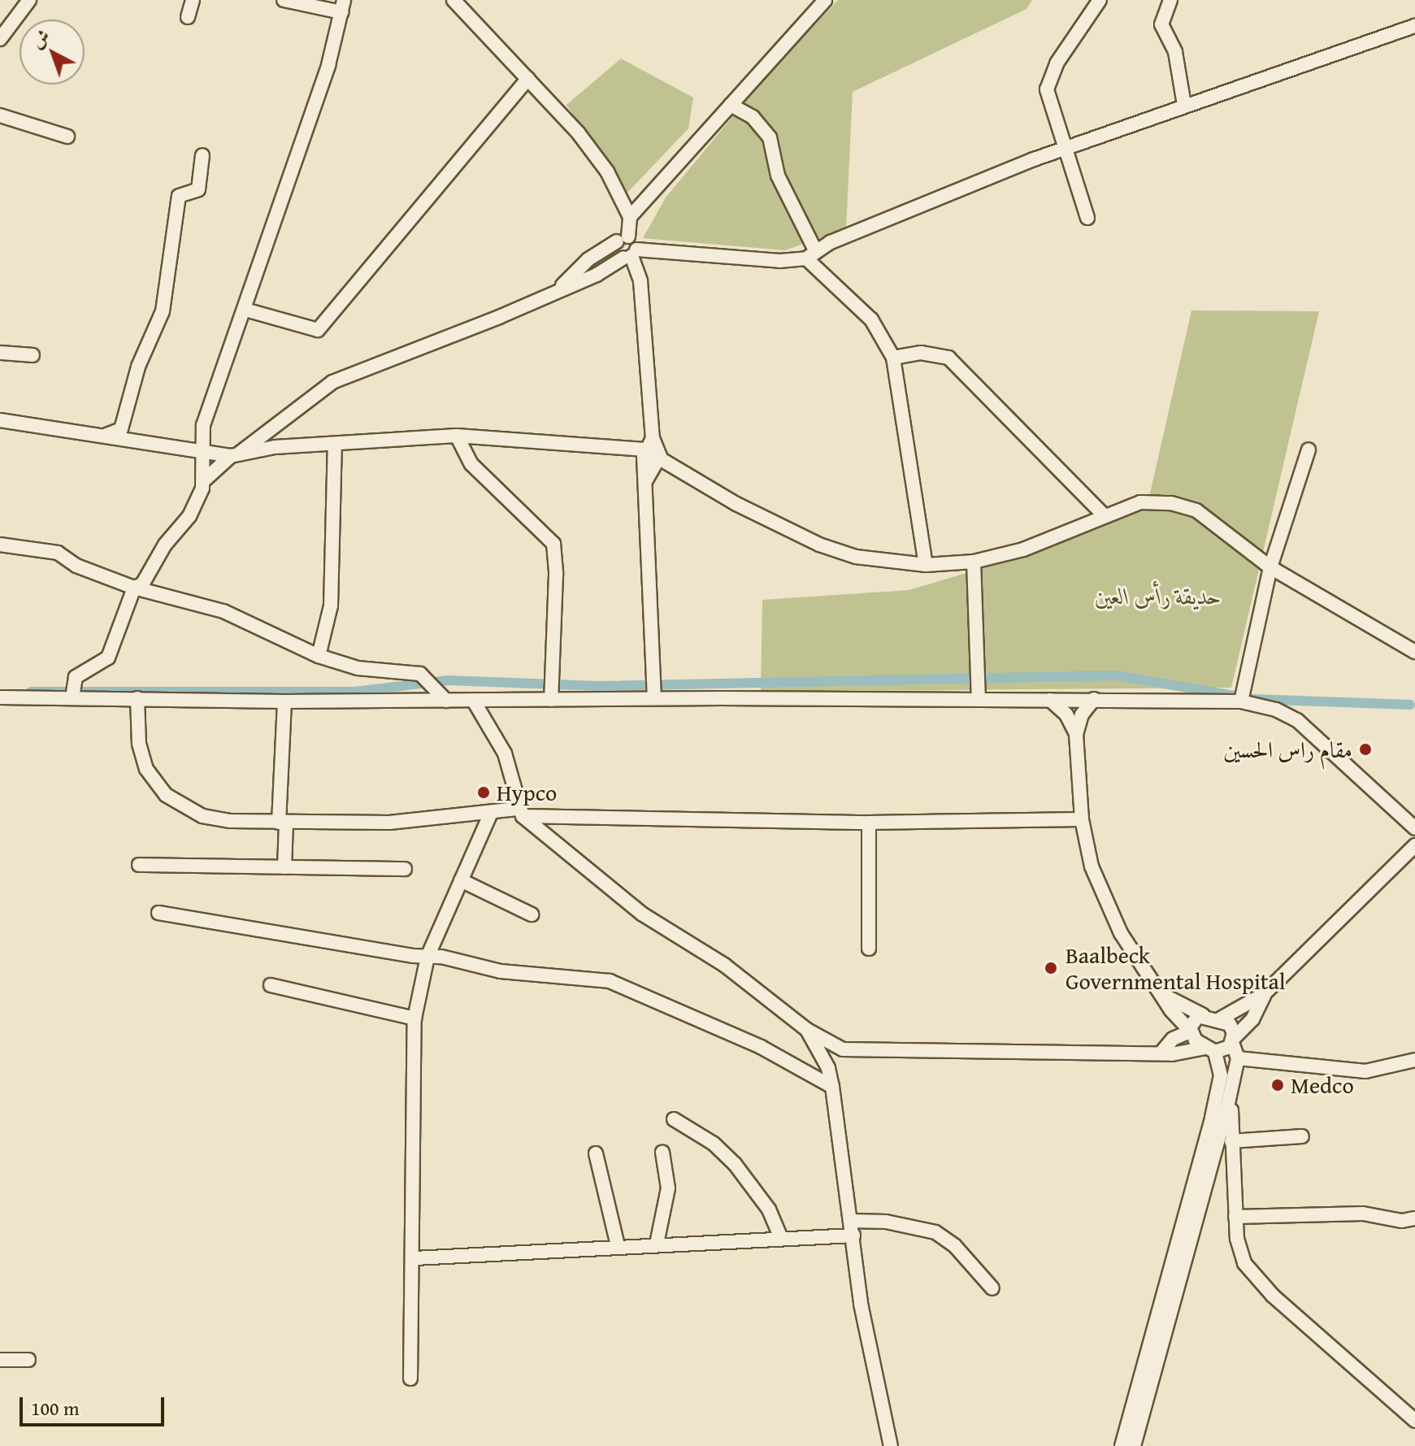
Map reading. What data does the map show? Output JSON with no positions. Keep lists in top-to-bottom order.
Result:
{
  "parks": ["حديقة رأس العين"],
  "places": [
    "مقام راس الحسين",
    "Hypco",
    "Baalbeck Governmental Hospital",
    "Medco"
  ],
  "scale_bar": "100 m",
  "north": "top left"
}
